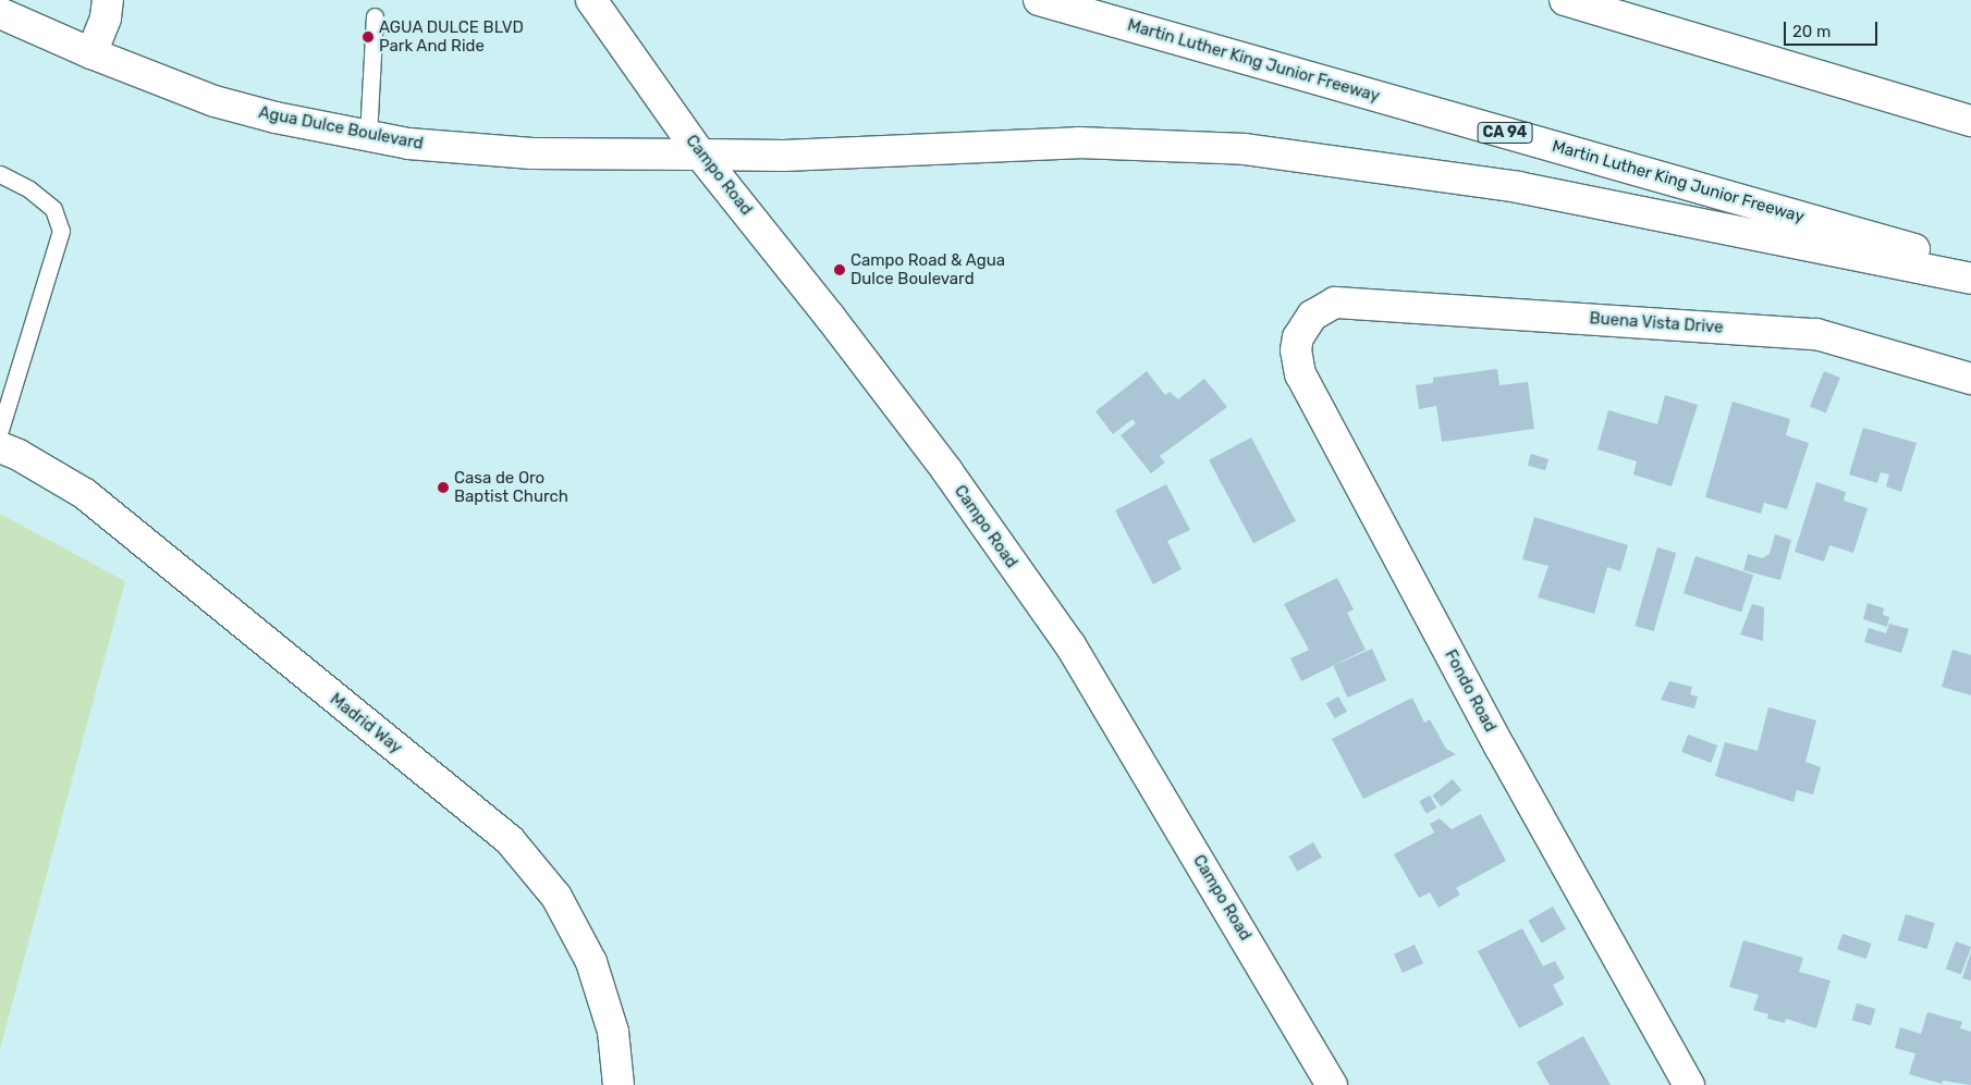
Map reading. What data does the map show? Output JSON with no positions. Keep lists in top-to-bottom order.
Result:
{
  "streets": {
    "main road": [
      "Martin Luther King Junior Freeway",
      "Agua Dulce Boulevard",
      "CA 94",
      "Campo Road",
      "Buena Vista Drive",
      "Fondo Road",
      "Madrid Way"
    ]
  },
  "crossings": [
    ["Agua Dulce Boulevard", "Campo Road"],
    ["Buena Vista Drive", "Fondo Road"]
  ],
  "places": ["AGUA DULCE BLVD Park And Ride", "Campo Road & Agua Dulce Boulevard", "Casa de Oro Baptist Church"],
  "scale_bar": "20 m"
}
